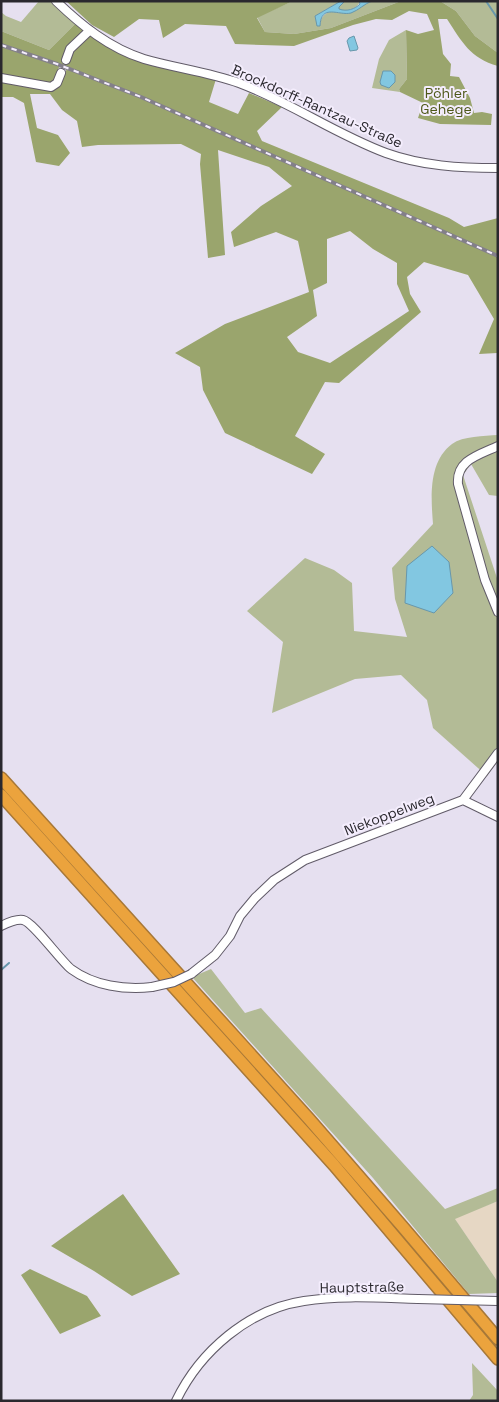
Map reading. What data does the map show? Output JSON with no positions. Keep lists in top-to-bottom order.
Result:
{
  "streets": {
    "street": ["Brockdorff-Rantzau-Straße", "Niekoppelweg", "Hauptstraße"]
  },
  "parks": ["Pöhler Gehege"]
}
